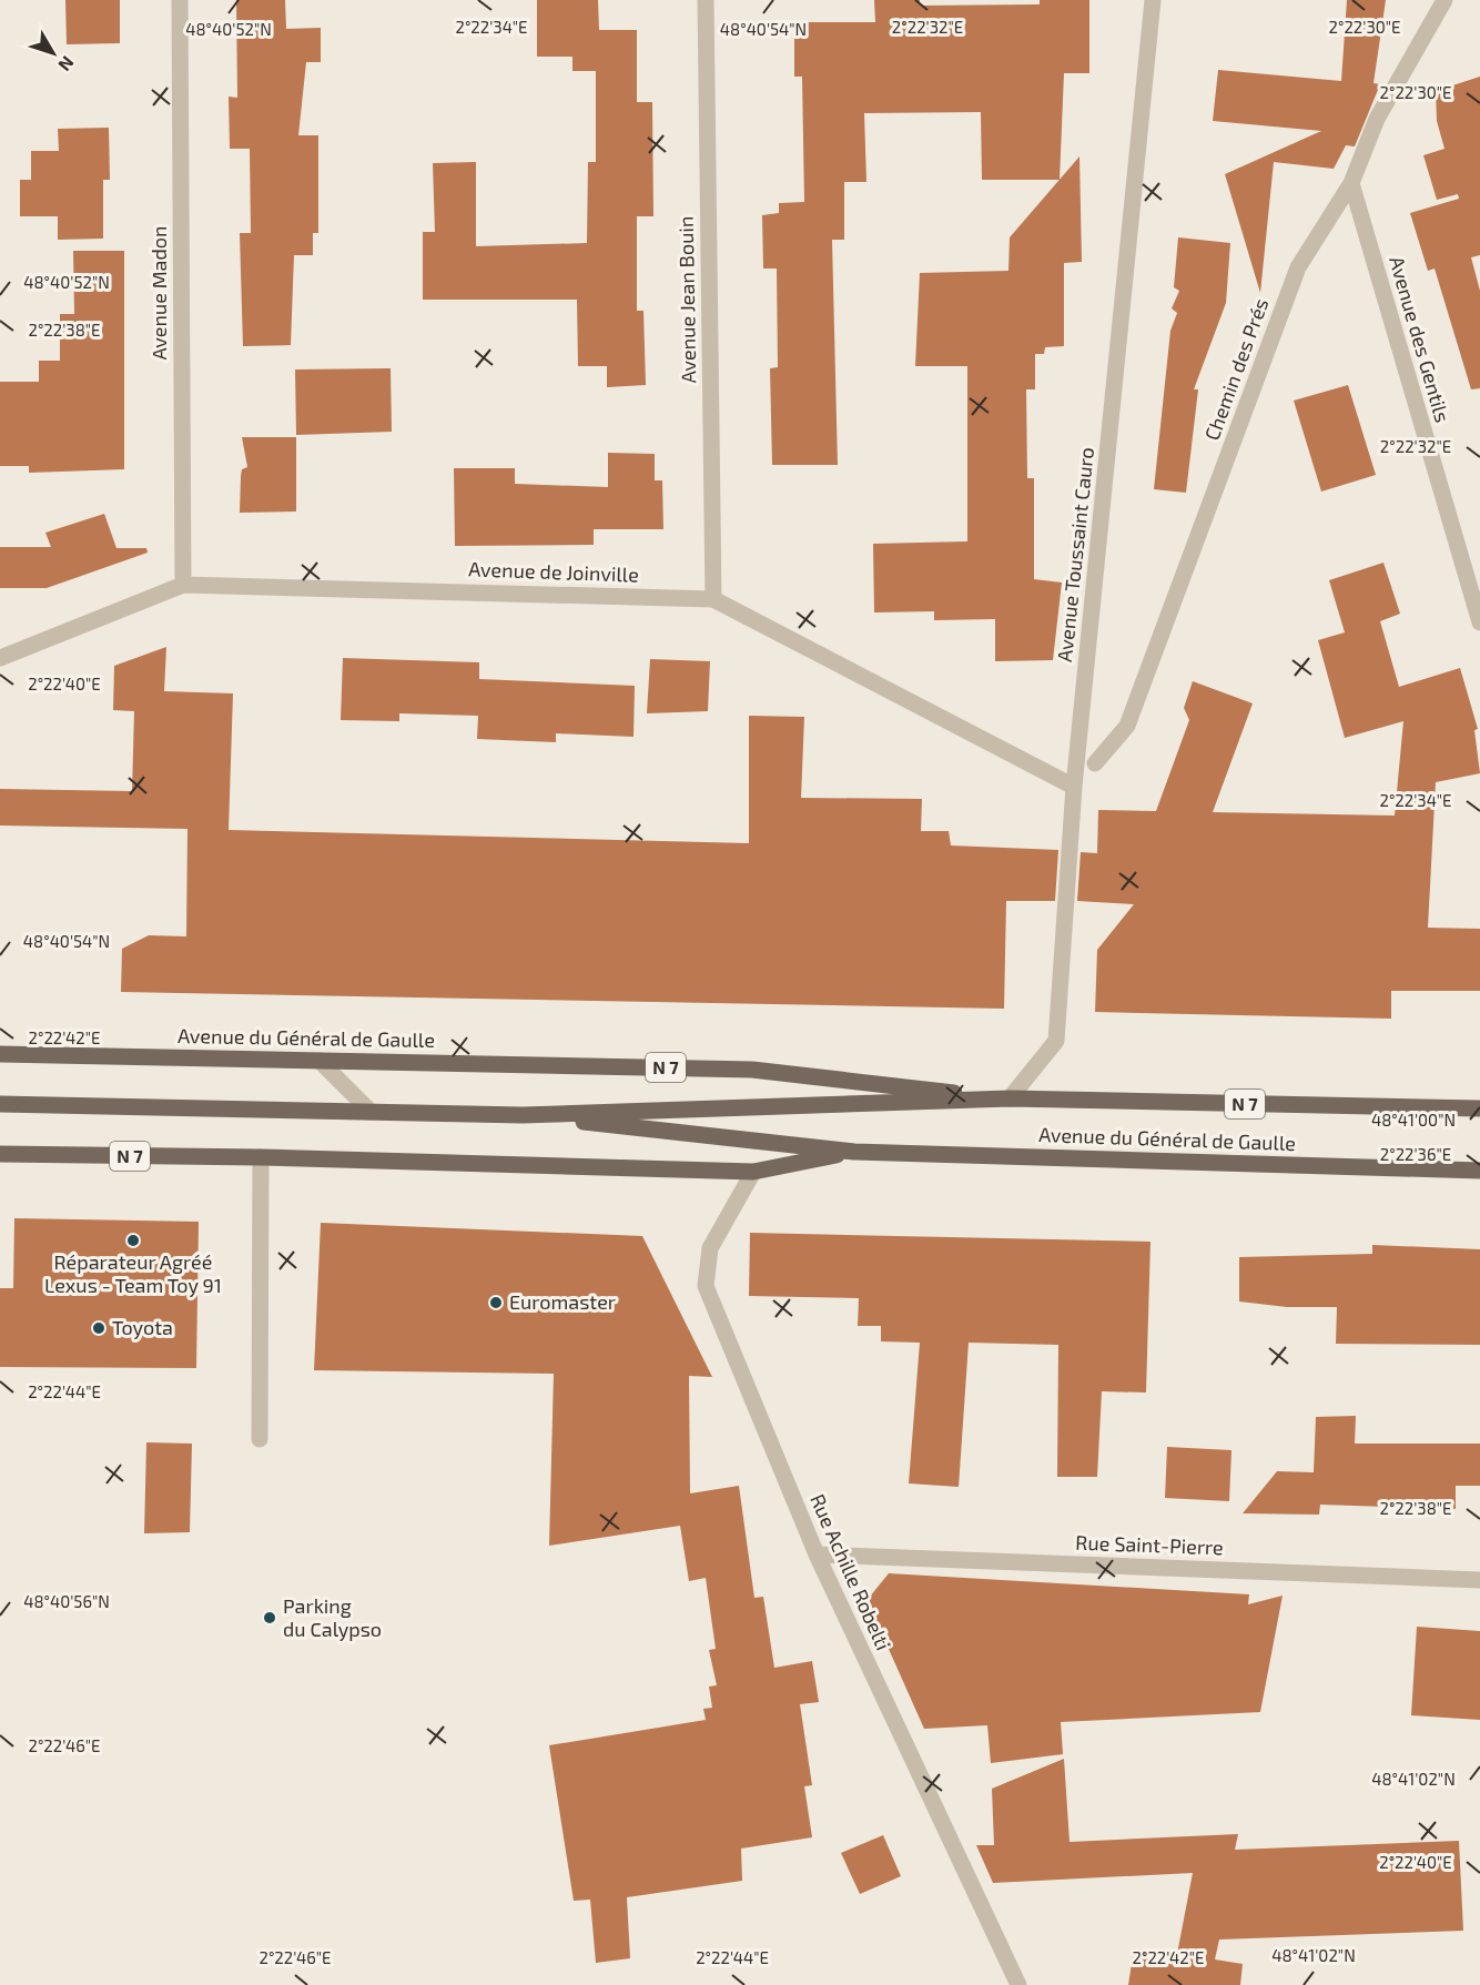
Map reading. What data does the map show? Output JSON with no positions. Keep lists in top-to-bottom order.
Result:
{
  "streets": {
    "main road": ["Avenue du Général de Gaulle", "N 7"],
    "street": [
      "Avenue Madon",
      "Avenue Jean Bouin",
      "Avenue des Gentils",
      "Chemin des Prés",
      "Avenue Toussaint Cauro",
      "Avenue de Joinville",
      "Rue Saint-Pierre",
      "Rue Achille Robelti"
    ]
  },
  "crossings": [
    ["Avenue Madon", "Avenue de Joinville"],
    ["Avenue Jean Bouin", "Avenue de Joinville"],
    ["Avenue des Gentils", "Chemin des Prés"],
    ["Avenue Toussaint Cauro", "Avenue de Joinville"],
    ["Avenue Toussaint Cauro", "Avenue du Général de Gaulle"],
    ["Avenue du Général de Gaulle", "Rue Achille Robelti"],
    ["Rue Saint-Pierre", "Rue Achille Robelti"]
  ],
  "places": [
    "Réparateur Agréé Lexus - Team Toy 91",
    "Euromaster",
    "Toyota",
    "Parking du Calypso"
  ],
  "north": "bottom right",
  "coordinates": [
    "2°22'30\"E",
    "2°22'34\"E",
    "2°22'32\"E",
    "48°40'52\"N",
    "48°40'54\"N",
    "2°22'38\"E",
    "2°22'40\"E",
    "2°22'42\"E",
    "48°41'00\"N",
    "2°22'36\"E",
    "2°22'44\"E",
    "48°40'56\"N",
    "2°22'46\"E",
    "48°41'02\"N"
  ]
}
